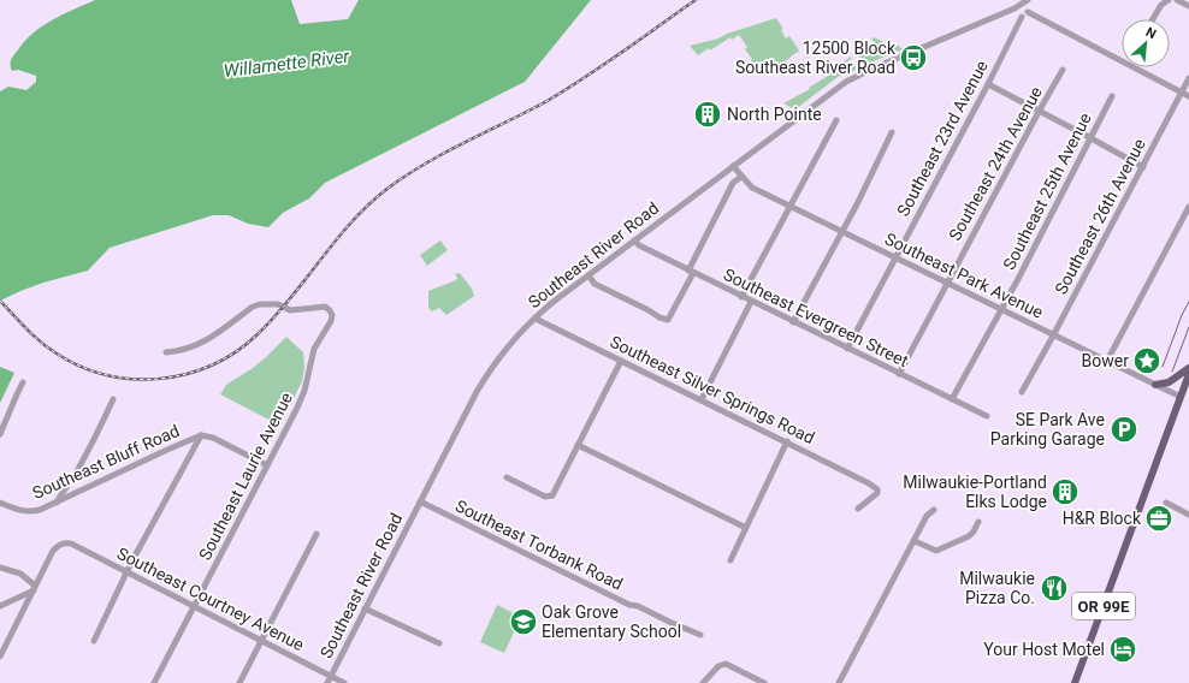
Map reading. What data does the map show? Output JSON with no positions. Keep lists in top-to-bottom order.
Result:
{
  "streets": {
    "main road": ["Southeast Park Avenue", "OR 99E"],
    "street": [
      "Southeast 23rd Avenue",
      "Southeast 24th Avenue",
      "Southeast 25th Avenue",
      "Southeast 26th Avenue",
      "Southeast River Road",
      "Southeast Evergreen Street",
      "Southeast Silver Springs Road",
      "Southeast Bluff Road",
      "Southeast Laurie Avenue",
      "Southeast Torbank Road",
      "Southeast Courtney Avenue"
    ]
  },
  "crossings": [
    ["Southeast 23rd Avenue", "Southeast Park Avenue"],
    ["Southeast 23rd Avenue", "Southeast Evergreen Street"],
    ["Southeast 24th Avenue", "Southeast Park Avenue"],
    ["Southeast 24th Avenue", "Southeast Evergreen Street"],
    ["Southeast 25th Avenue", "Southeast Park Avenue"],
    ["Southeast 25th Avenue", "Southeast Evergreen Street"],
    ["Southeast 26th Avenue", "Southeast Park Avenue"],
    ["Southeast River Road", "Southeast Park Avenue"],
    ["Southeast River Road", "Southeast Evergreen Street"],
    ["Southeast River Road", "Southeast Silver Springs Road"],
    ["Southeast River Road", "Southeast Torbank Road"],
    ["Southeast River Road", "Southeast Courtney Avenue"],
    ["Southeast Park Avenue", "OR 99E"],
    ["Southeast Laurie Avenue", "Southeast Courtney Avenue"]
  ],
  "water": ["Willamette River"],
  "places": {
    "bus stop": ["12500 Block Southeast River Road"],
    "building": ["North Pointe", "Milwaukie-Portland Elks Lodge"],
    "place": ["Bower"],
    "parking": ["SE Park Ave Parking Garage"],
    "office": ["H&R Block"],
    "restaurant": ["Milwaukie Pizza Co."],
    "school or university": ["Oak Grove Elementary School"],
    "hotel": ["Your Host Motel"]
  },
  "north": "top right"
}
